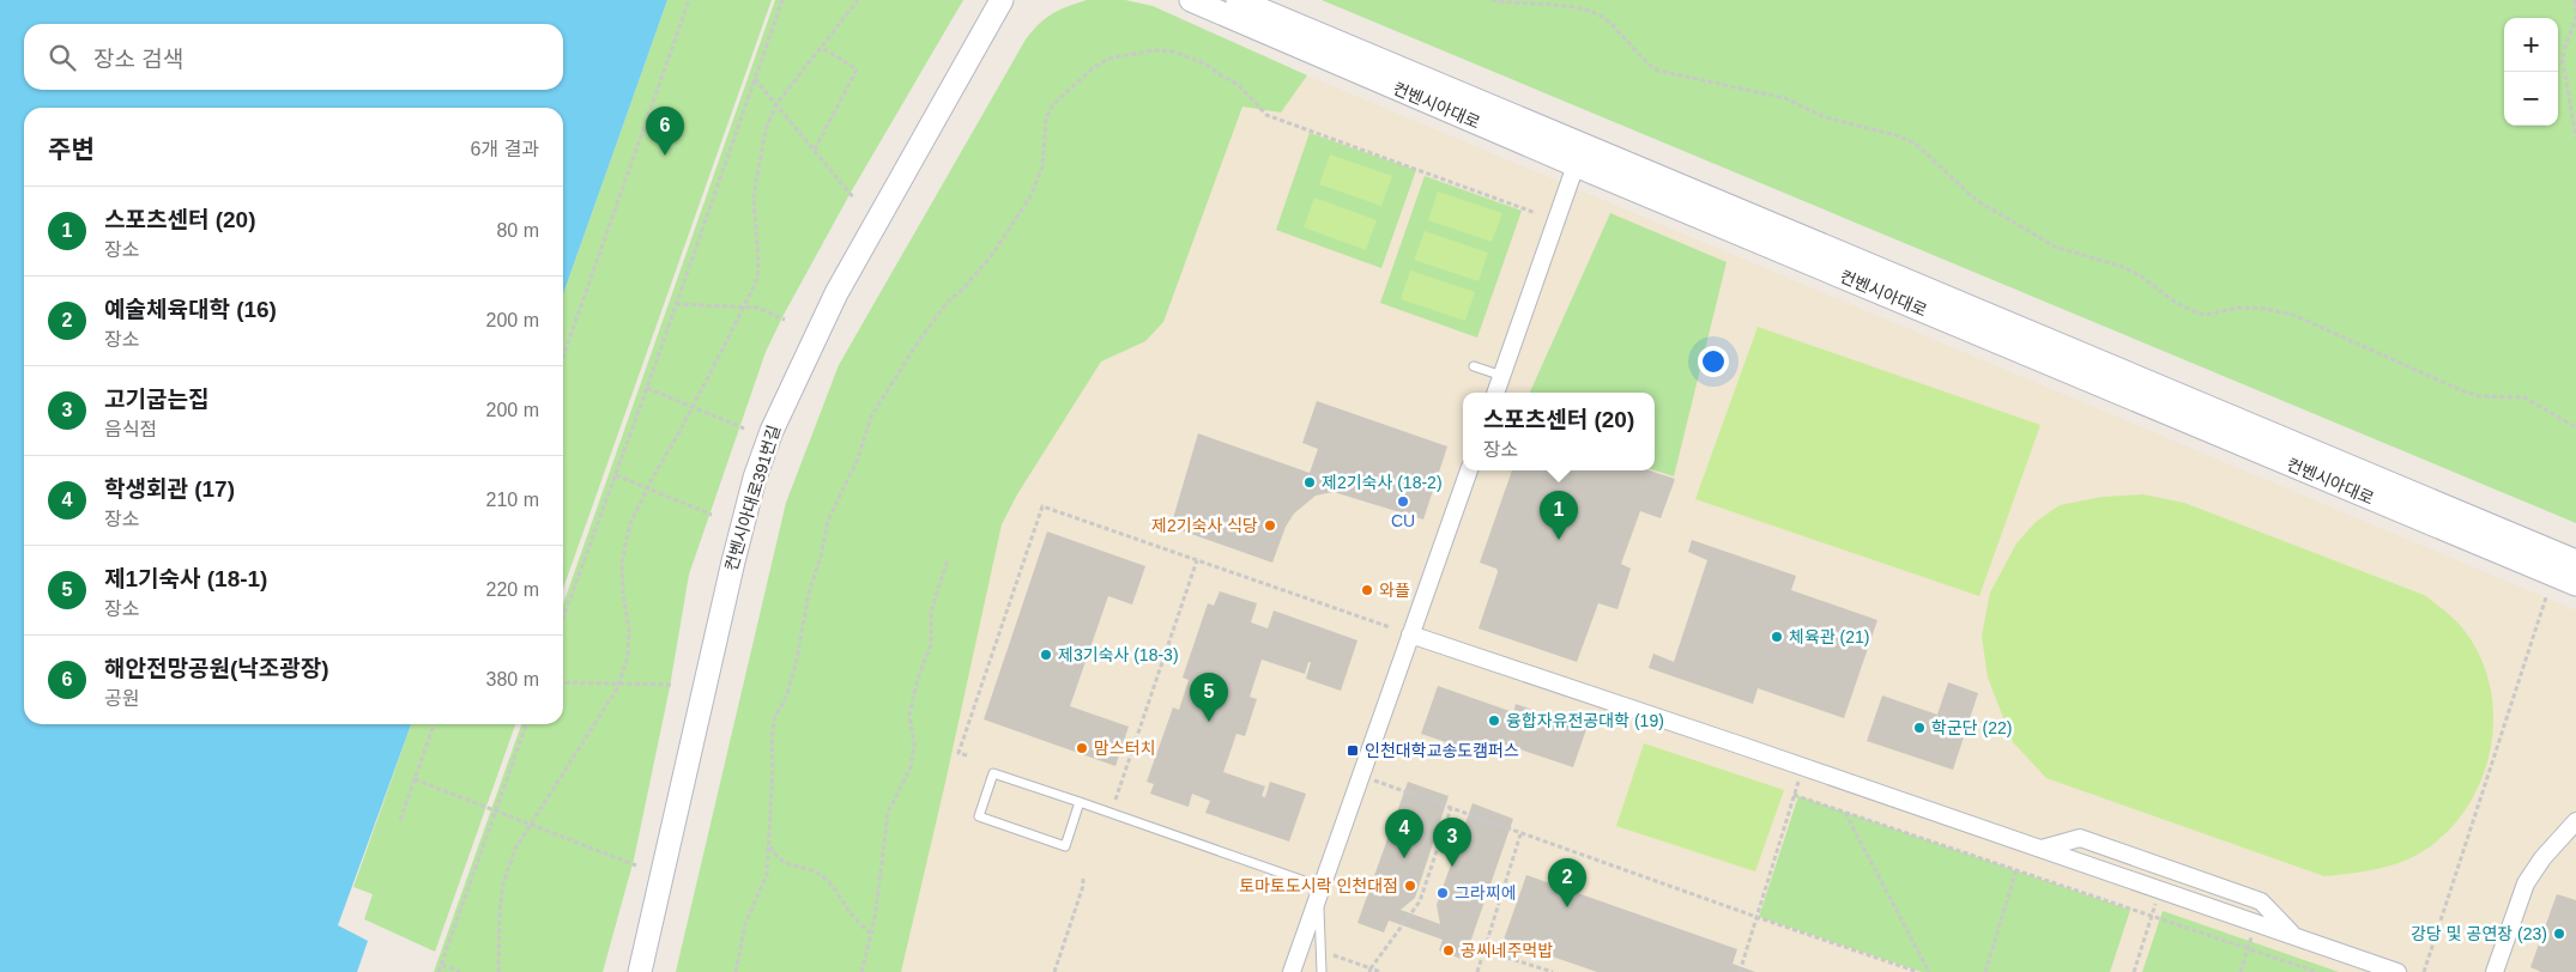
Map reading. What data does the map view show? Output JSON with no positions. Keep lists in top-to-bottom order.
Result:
{
  "streets": {
    "main road": ["컨벤시아대로", "컨벤시아대로391번길"]
  },
  "places": {
    "other": [
      "제2기숙사 (18-2)",
      "CU",
      "제2기숙사 식당",
      "와플",
      "체육관 (21)",
      "제3기숙사 (18-3)",
      "융합자유전공대학 (19)",
      "학군단 (22)",
      "맘스터치",
      "토마토도시락 인천대점",
      "그라찌에",
      "강당 및 공연장 (23)",
      "공씨네주먹밥"
    ],
    "transit": ["인천대학교송도캠퍼스"]
  },
  "page": {
    "map_buttons": ["+", "−"],
    "search": "장소 검색",
    "pins": [
      "6",
      "1",
      "5",
      "4",
      "3",
      "2"
    ],
    "heading": ["주변", "6개 결과"],
    "list": [
      {
        "mark": "1",
        "name": "스포츠센터 (20)",
        "note": "장소",
        "value": "80 m"
      },
      {
        "mark": "2",
        "name": "예술체육대학 (16)",
        "note": "장소",
        "value": "200 m"
      },
      {
        "mark": "3",
        "name": "고기굽는집",
        "note": "음식점",
        "value": "200 m"
      },
      {
        "mark": "4",
        "name": "학생회관 (17)",
        "note": "장소",
        "value": "210 m"
      },
      {
        "mark": "5",
        "name": "제1기숙사 (18-1)",
        "note": "장소",
        "value": "220 m"
      },
      {
        "mark": "6",
        "name": "해안전망공원(낙조광장)",
        "note": "공원",
        "value": "380 m"
      }
    ],
    "popup": ["스포츠센터 (20)", "장소"]
  }
}
